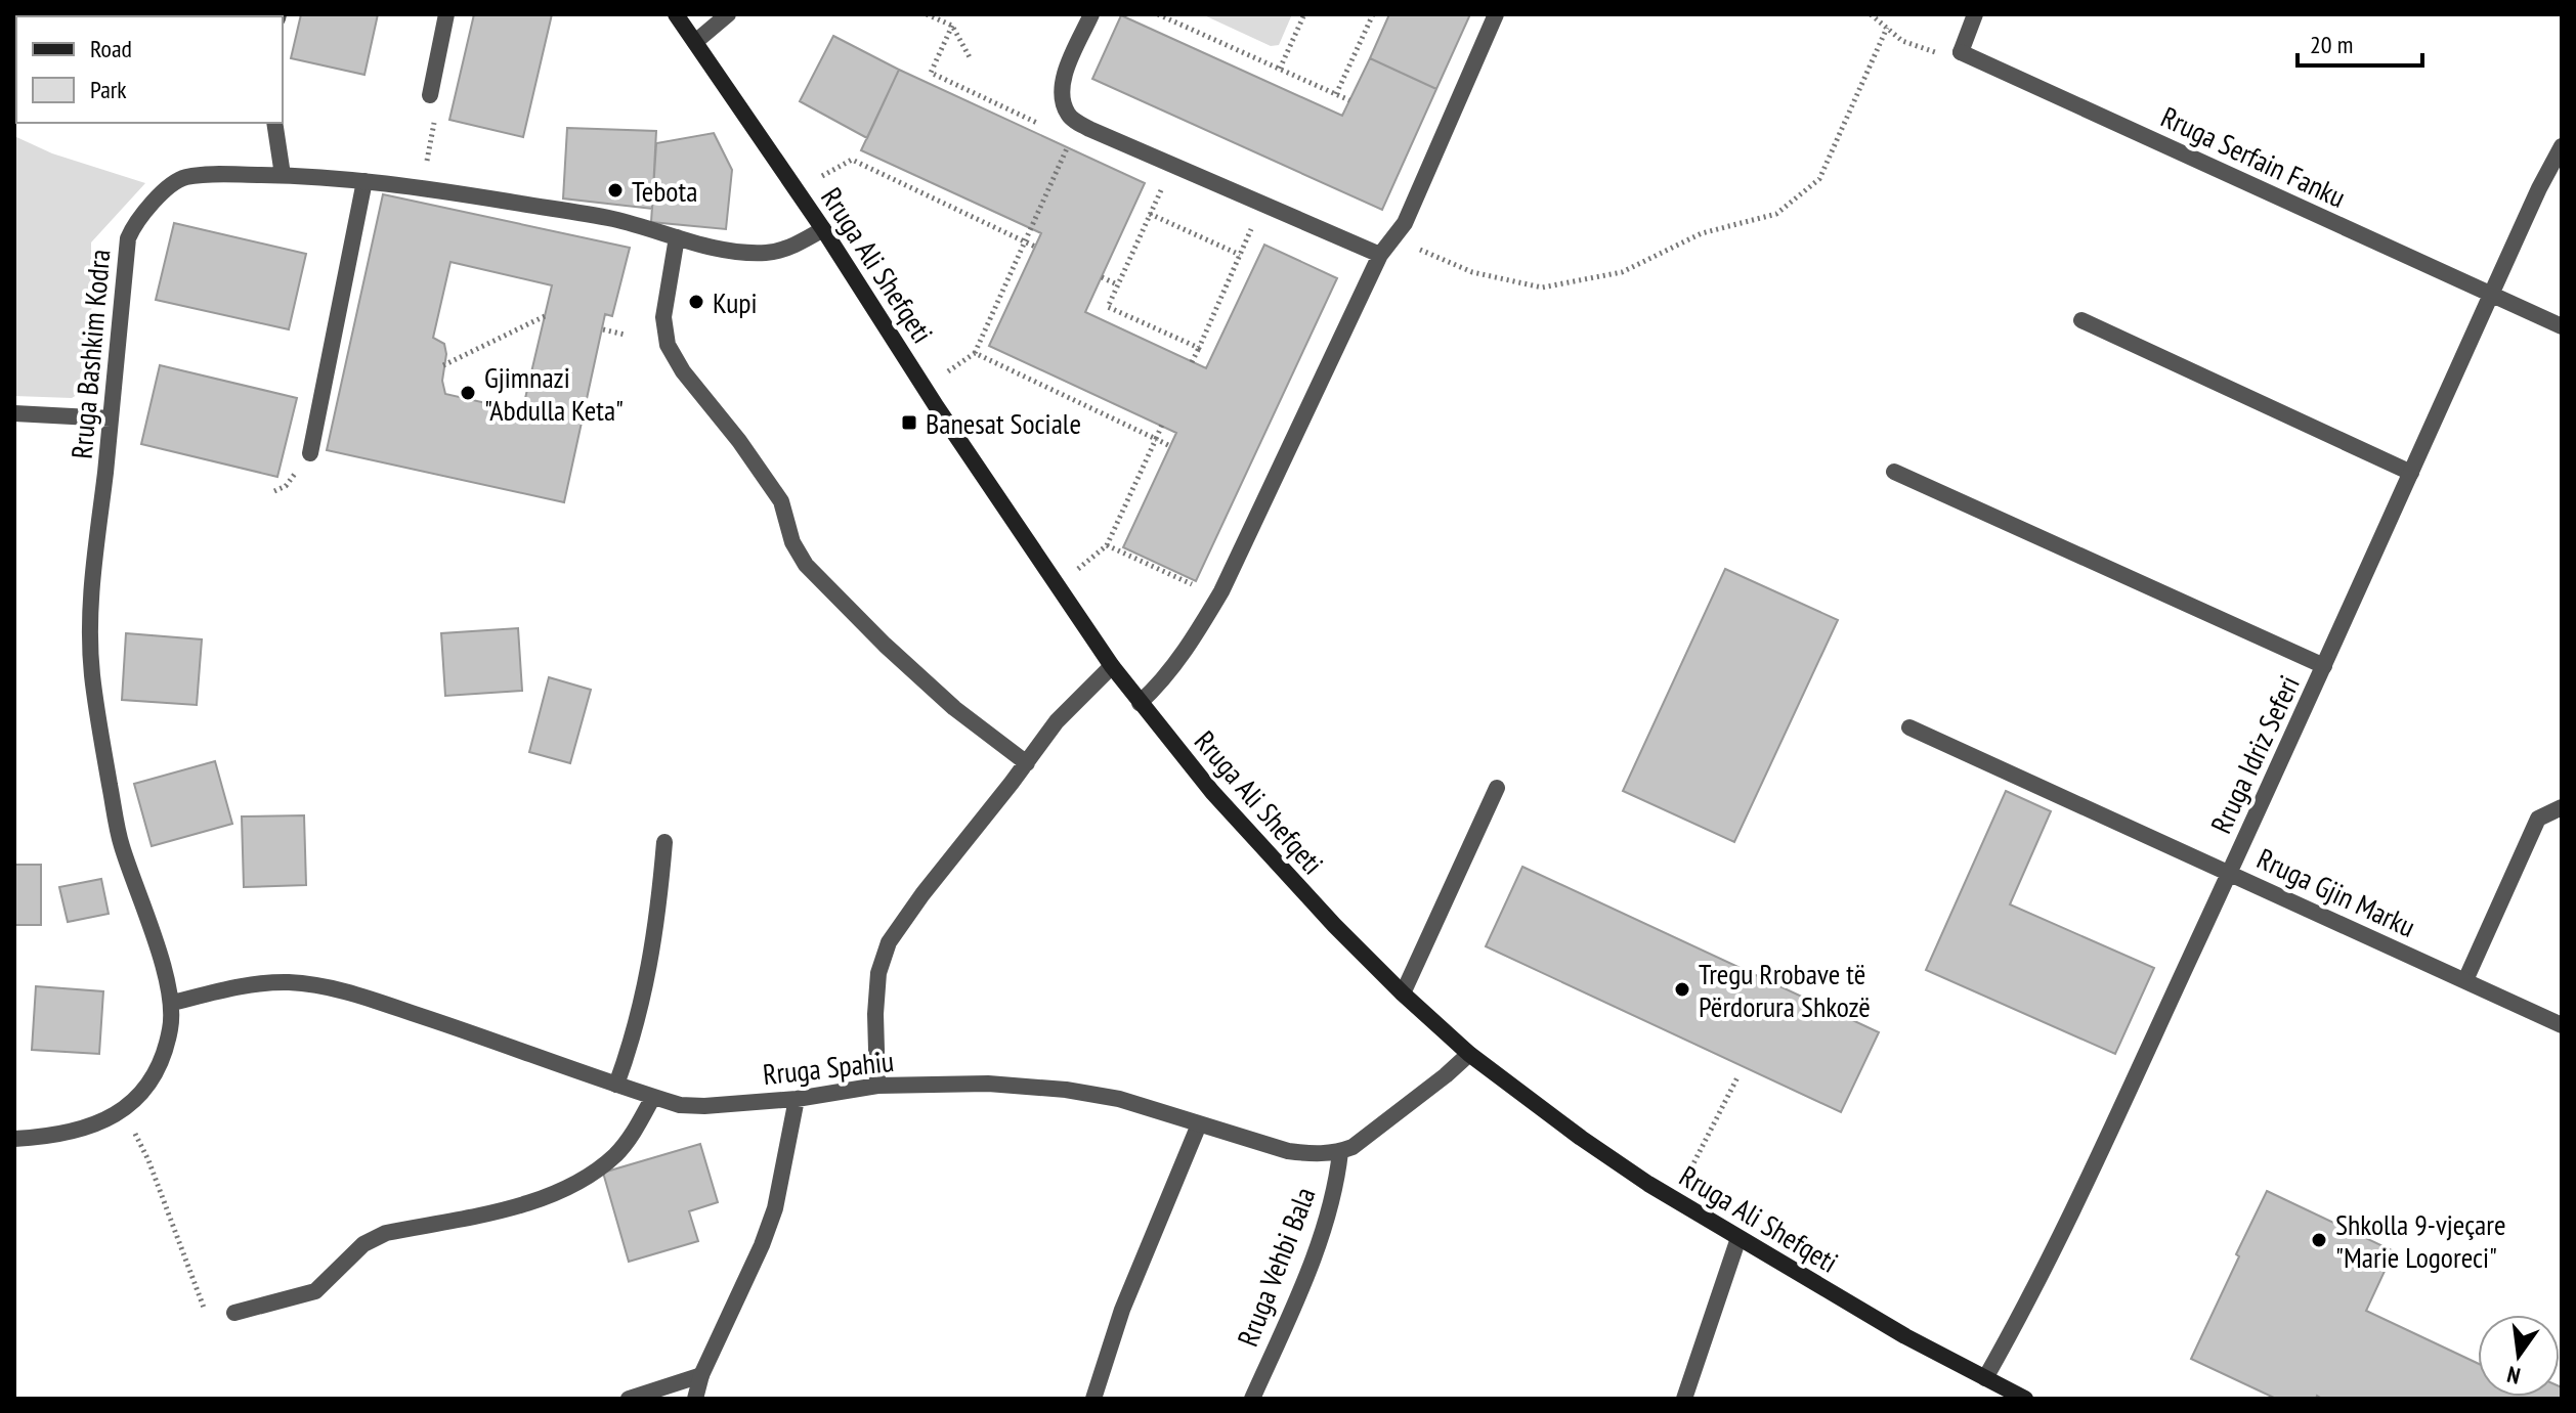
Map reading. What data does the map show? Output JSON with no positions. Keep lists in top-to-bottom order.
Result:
{
  "streets": {
    "main road": ["Rruga Ali Shefqeti"],
    "street": [
      "Rruga Serfain Fanku",
      "Rruga Bashkim Kodra",
      "Rruga Idriz Seferi",
      "Rruga Gjin Marku",
      "Rruga Spahiu",
      "Rruga Vehbi Bala"
    ]
  },
  "crossings": [
    ["Rruga Serfain Fanku", "Rruga Idriz Seferi"],
    ["Rruga Ali Shefqeti", "Rruga Bashkim Kodra"],
    ["Rruga Ali Shefqeti", "Rruga Idriz Seferi"],
    ["Rruga Bashkim Kodra", "Rruga Spahiu"],
    ["Rruga Idriz Seferi", "Rruga Gjin Marku"],
    ["Rruga Spahiu", "Rruga Vehbi Bala"]
  ],
  "places": {
    "other": [
      "Tebota",
      "Kupi",
      "Gjimnazi \"Abdulla Keta\"",
      "Tregu Rrobave të Përdorura Shkozë",
      "Shkolla 9-vjeçare \"Marie Logoreci\""
    ],
    "transit": ["Banesat Sociale"]
  },
  "legend": ["Road", "Park"],
  "scale_bar": "20 m",
  "north": "bottom"
}
